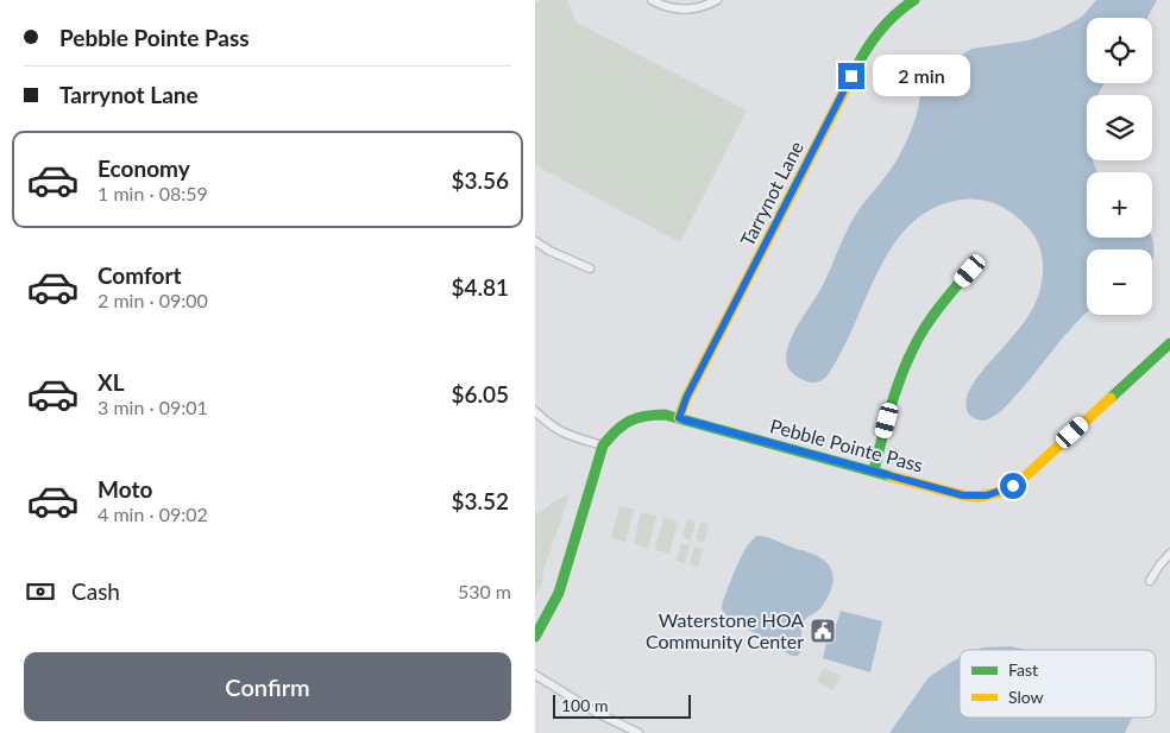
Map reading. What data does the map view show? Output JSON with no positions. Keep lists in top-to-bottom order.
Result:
{
  "streets": {
    "street": ["Tarrynot Lane", "Pebble Pointe Pass"]
  },
  "crossings": [
    ["Tarrynot Lane", "Pebble Pointe Pass"]
  ],
  "places": {
    "public building": ["Waterstone HOA Community Center"]
  },
  "legend": ["Fast", "Slow"],
  "scale_bar": "100 m",
  "page": {
    "banner": ["Pebble Pointe Pass", "Tarrynot Lane"],
    "map_buttons": ["+", "−"],
    "bubble": "2 min",
    "list": [
      {
        "name": "Economy",
        "note": "1 min · 08:59",
        "value": "$3.56"
      },
      {
        "name": "Comfort",
        "note": "2 min · 09:00",
        "value": "$4.81"
      },
      {
        "name": "XL",
        "note": "3 min · 09:01",
        "value": "$6.05"
      },
      {
        "name": "Moto",
        "note": "4 min · 09:02",
        "value": "$3.52"
      }
    ],
    "pay": ["Cash", "530 m"],
    "buttons": "Confirm",
    "scale": "100 m"
  }
}
